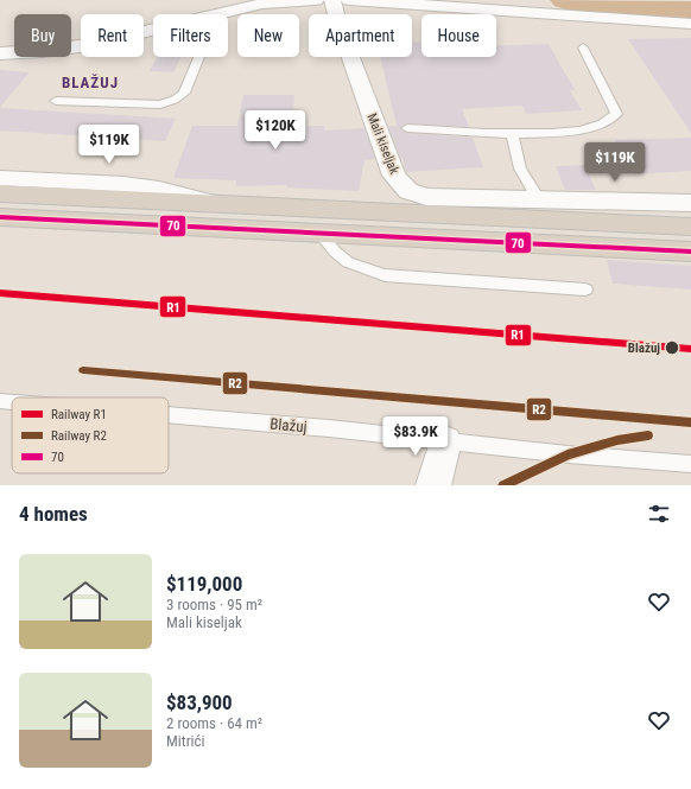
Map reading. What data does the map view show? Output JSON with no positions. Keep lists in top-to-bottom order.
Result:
{
  "streets": {
    "street": ["Mali kiseljak"],
    "lane": ["Blažuj"]
  },
  "districts": ["BLAŽUJ"],
  "places": ["Blažuj"],
  "lines": ["transit line 70", "rail line R1", "rail line R2"],
  "legend": ["Railway R1", "Railway R2", "70"],
  "page": {
    "chip": [
      "Buy",
      "Rent",
      "Filters",
      "New",
      "Apartment",
      "House"
    ],
    "price": [
      "$120K",
      "$119K",
      "$119K",
      "$83.9K"
    ],
    "heading": "4 homes",
    "list": [
      {
        "name": "$119,000",
        "note": "3 rooms · 95 m² · Mali kiseljak"
      },
      {
        "name": "$83,900",
        "note": "2 rooms · 64 m² · Mitrići"
      }
    ]
  }
}
